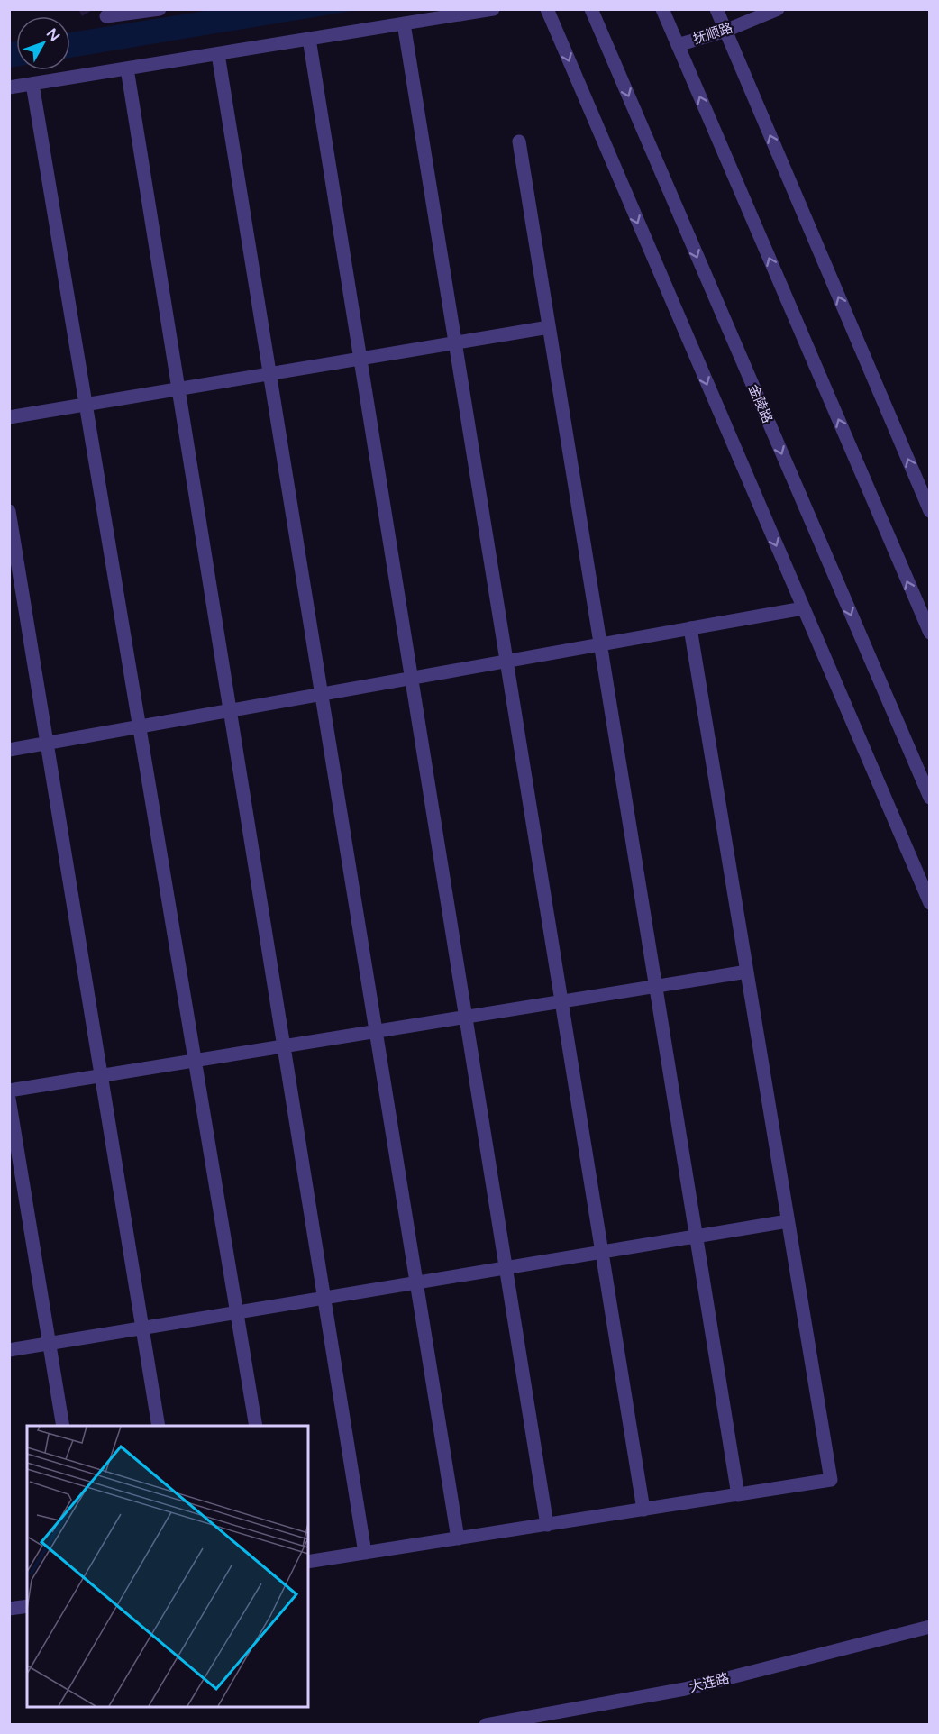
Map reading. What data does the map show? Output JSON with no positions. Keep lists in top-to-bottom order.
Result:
{
  "streets": {
    "street": ["抚顺路", "金陵路", "大连路"]
  },
  "north": "top right"
}
